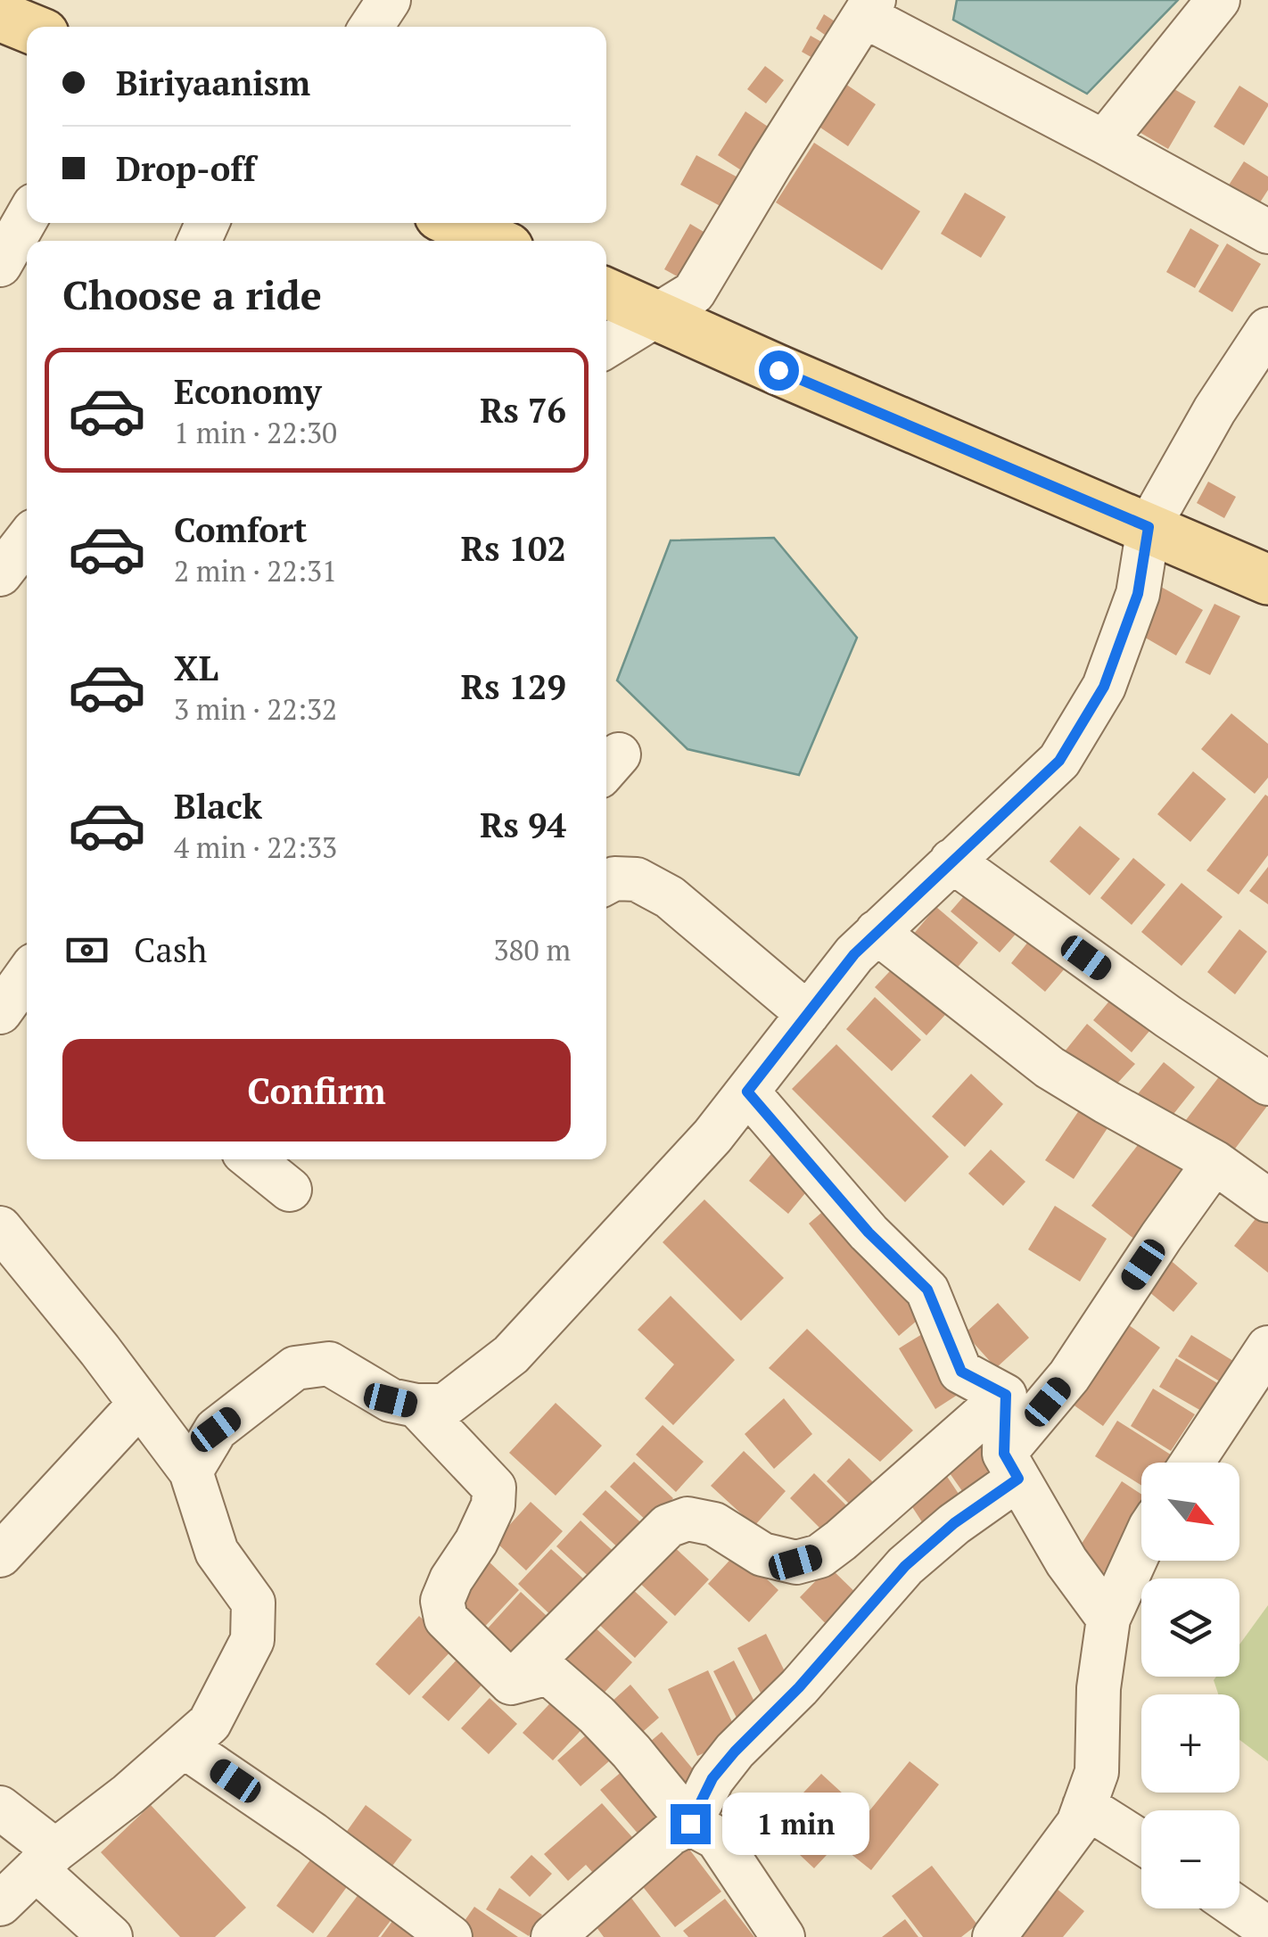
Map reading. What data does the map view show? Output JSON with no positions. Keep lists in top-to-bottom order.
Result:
{
  "north": "bottom right",
  "page": {
    "banner": ["Biriyaanism", "Drop-off"],
    "heading": "Choose a ride",
    "list": [
      {
        "name": "Economy",
        "note": "1 min · 22:30",
        "value": "Rs 76"
      },
      {
        "name": "Comfort",
        "note": "2 min · 22:31",
        "value": "Rs 102"
      },
      {
        "name": "XL",
        "note": "3 min · 22:32",
        "value": "Rs 129"
      },
      {
        "name": "Black",
        "note": "4 min · 22:33",
        "value": "Rs 94"
      }
    ],
    "pay": ["Cash", "380 m"],
    "buttons": "Confirm",
    "map_buttons": ["+", "−"],
    "bubble": "1 min"
  }
}
